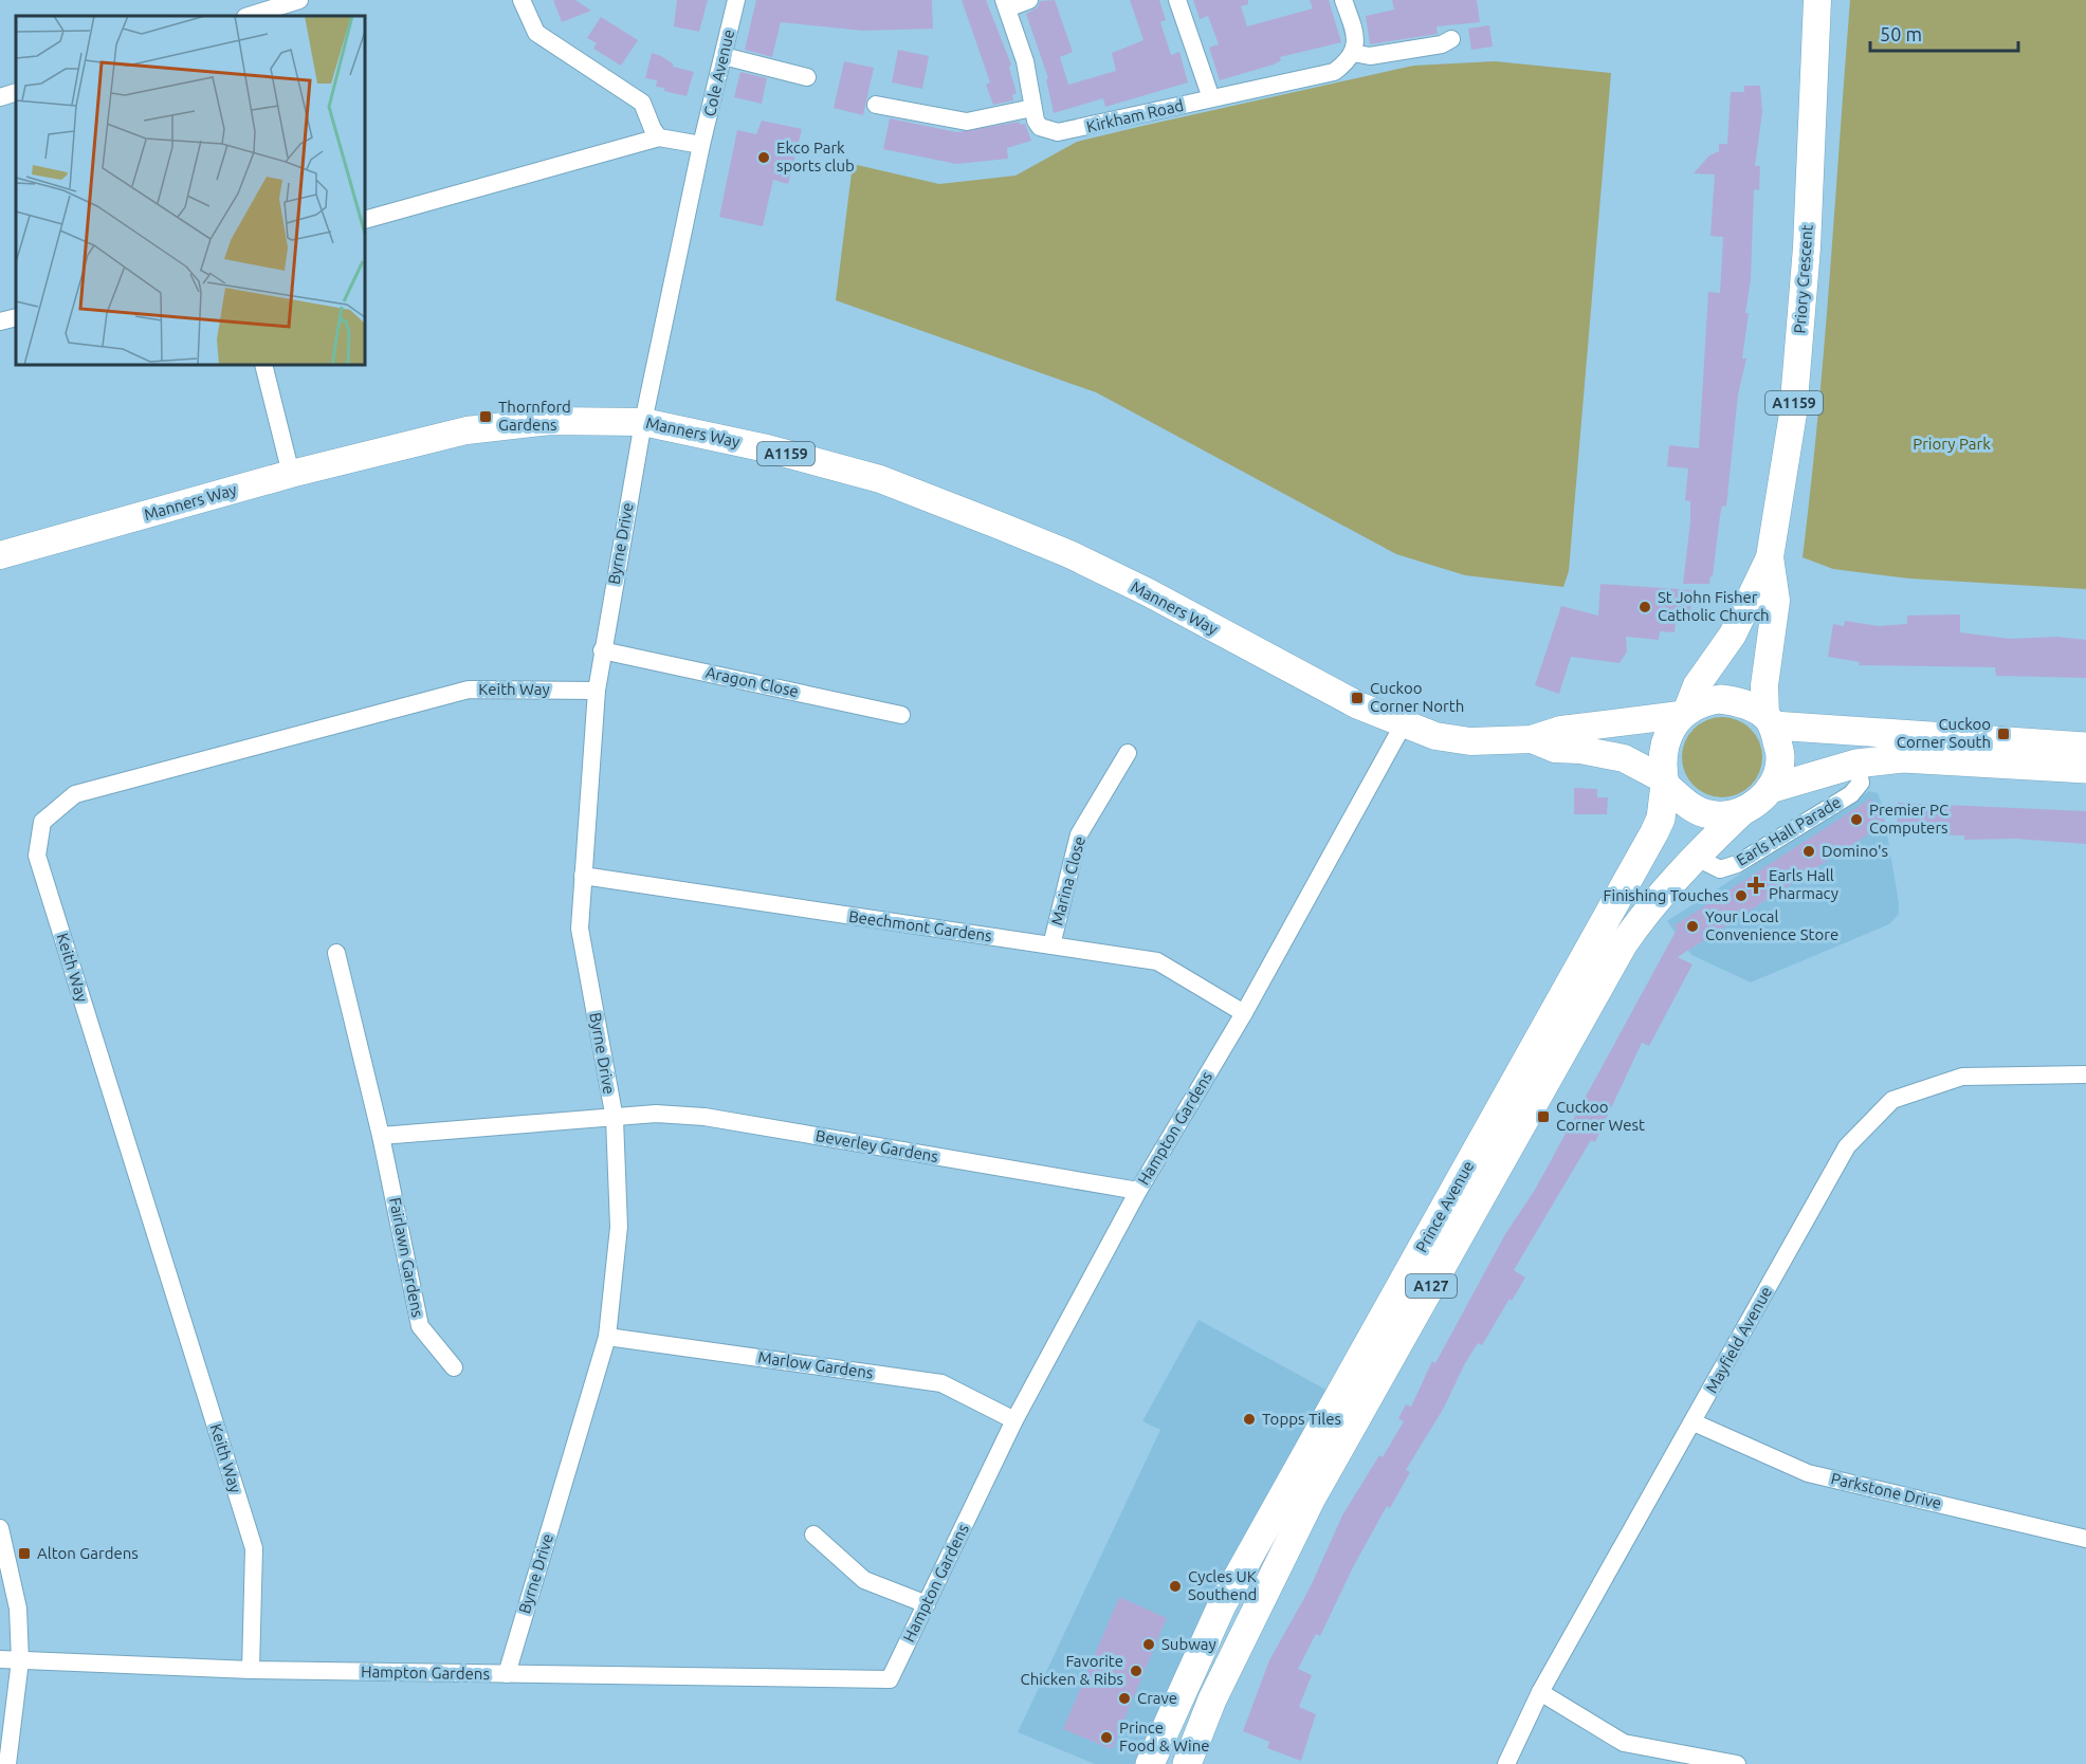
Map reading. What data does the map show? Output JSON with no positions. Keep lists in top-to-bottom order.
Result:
{
  "streets": {
    "highway": ["Prince Avenue", "A127"],
    "main road": ["Priory Crescent", "A1159", "Manners Way"],
    "street": [
      "Cole Avenue",
      "Kirkham Road",
      "Byrne Drive",
      "Aragon Close",
      "Keith Way",
      "Earls Hall Parade",
      "Marina Close",
      "Beechmont Gardens",
      "Hampton Gardens",
      "Beverley Gardens",
      "Fairlawn Gardens",
      "Mayfield Avenue",
      "Marlow Gardens",
      "Parkstone Drive"
    ]
  },
  "crossings": [
    ["Priory Crescent", "Manners Way"],
    ["Priory Crescent", "Prince Avenue"],
    ["Manners Way", "Byrne Drive"],
    ["Manners Way", "Hampton Gardens"],
    ["Manners Way", "Prince Avenue"],
    ["Byrne Drive", "Aragon Close"],
    ["Byrne Drive", "Keith Way"],
    ["Byrne Drive", "Beechmont Gardens"],
    ["Byrne Drive", "Hampton Gardens"],
    ["Byrne Drive", "Beverley Gardens"],
    ["Byrne Drive", "Marlow Gardens"],
    ["Keith Way", "Hampton Gardens"],
    ["Earls Hall Parade", "Prince Avenue"],
    ["Marina Close", "Beechmont Gardens"],
    ["Beechmont Gardens", "Hampton Gardens"],
    ["Hampton Gardens", "Beverley Gardens"],
    ["Hampton Gardens", "Marlow Gardens"],
    ["Mayfield Avenue", "Parkstone Drive"]
  ],
  "parks": ["Priory Park"],
  "places": {
    "other": [
      "Ekco Park sports club",
      "St John Fisher Catholic Church",
      "Premier PC Computers",
      "Domino's",
      "Finishing Touches",
      "Your Local Convenience Store",
      "Topps Tiles",
      "Cycles UK Southend",
      "Subway",
      "Favorite Chicken & Ribs",
      "Crave",
      "Prince Food & Wine"
    ],
    "transit": [
      "Thornford Gardens",
      "Cuckoo Corner North",
      "Cuckoo Corner South",
      "Cuckoo Corner West",
      "Alton Gardens"
    ],
    "health": ["Earls Hall Pharmacy"]
  },
  "scale_bar": "50 m"
}
